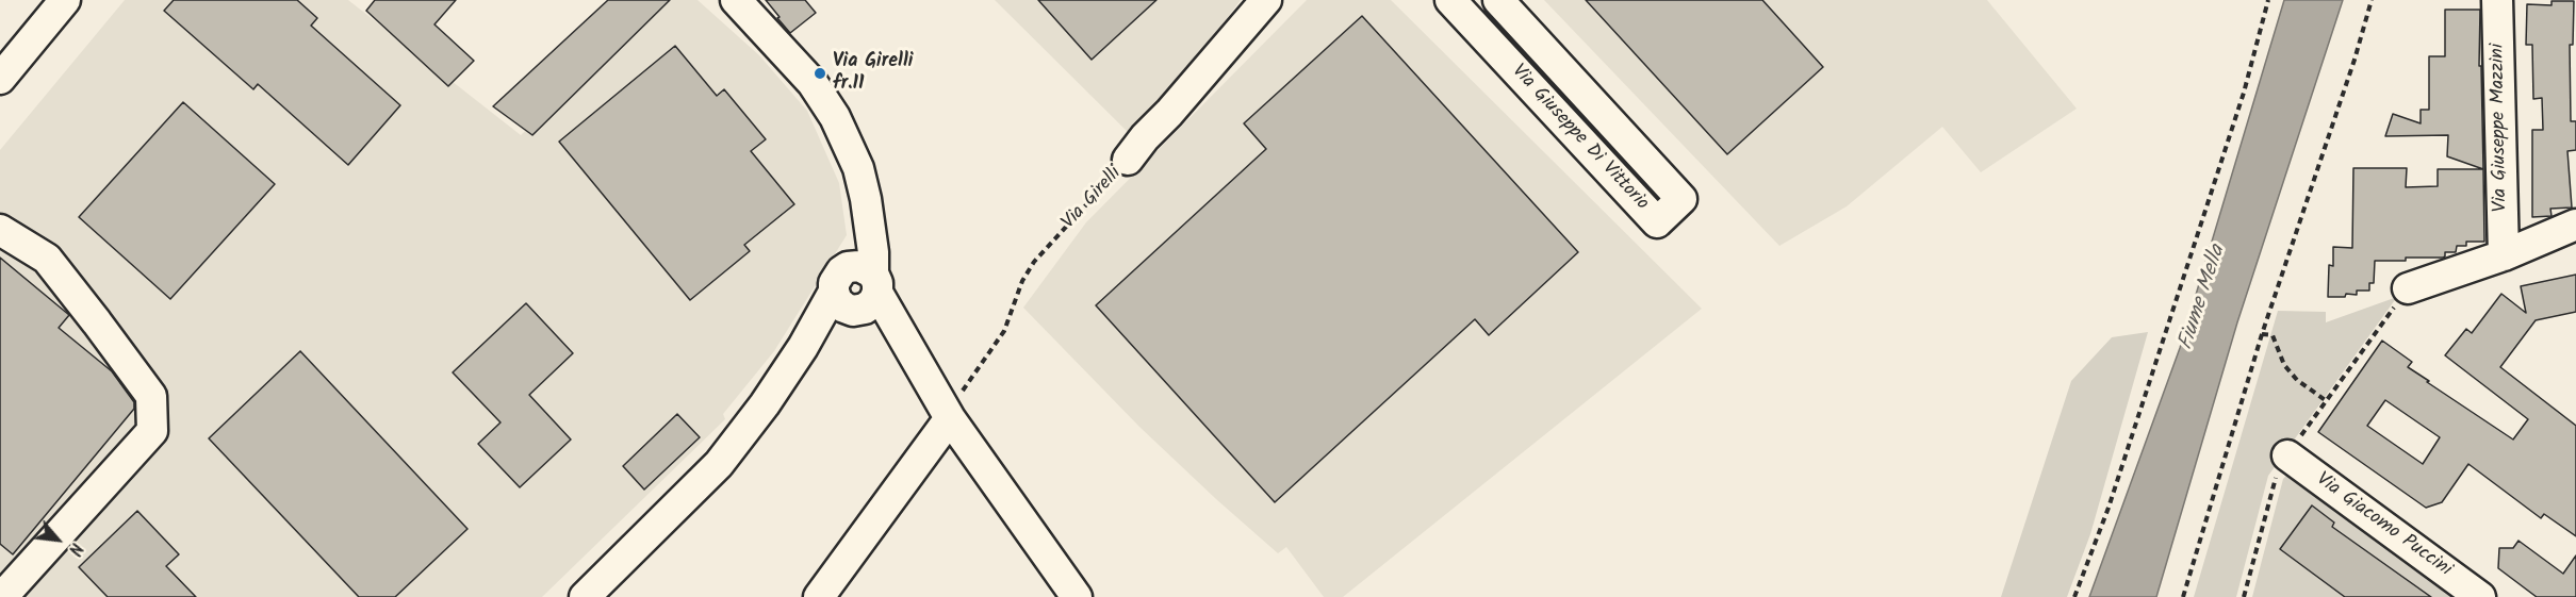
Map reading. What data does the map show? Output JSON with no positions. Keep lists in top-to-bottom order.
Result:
{
  "streets": {
    "street": [
      "Via Giuseppe Mazzini",
      "Via Giuseppe Di Vittorio",
      "Via Girelli",
      "Via Giacomo Puccini"
    ]
  },
  "water": ["Fiume Mella"],
  "places": ["Via Girelli fr.11"],
  "north": "bottom right"
}
